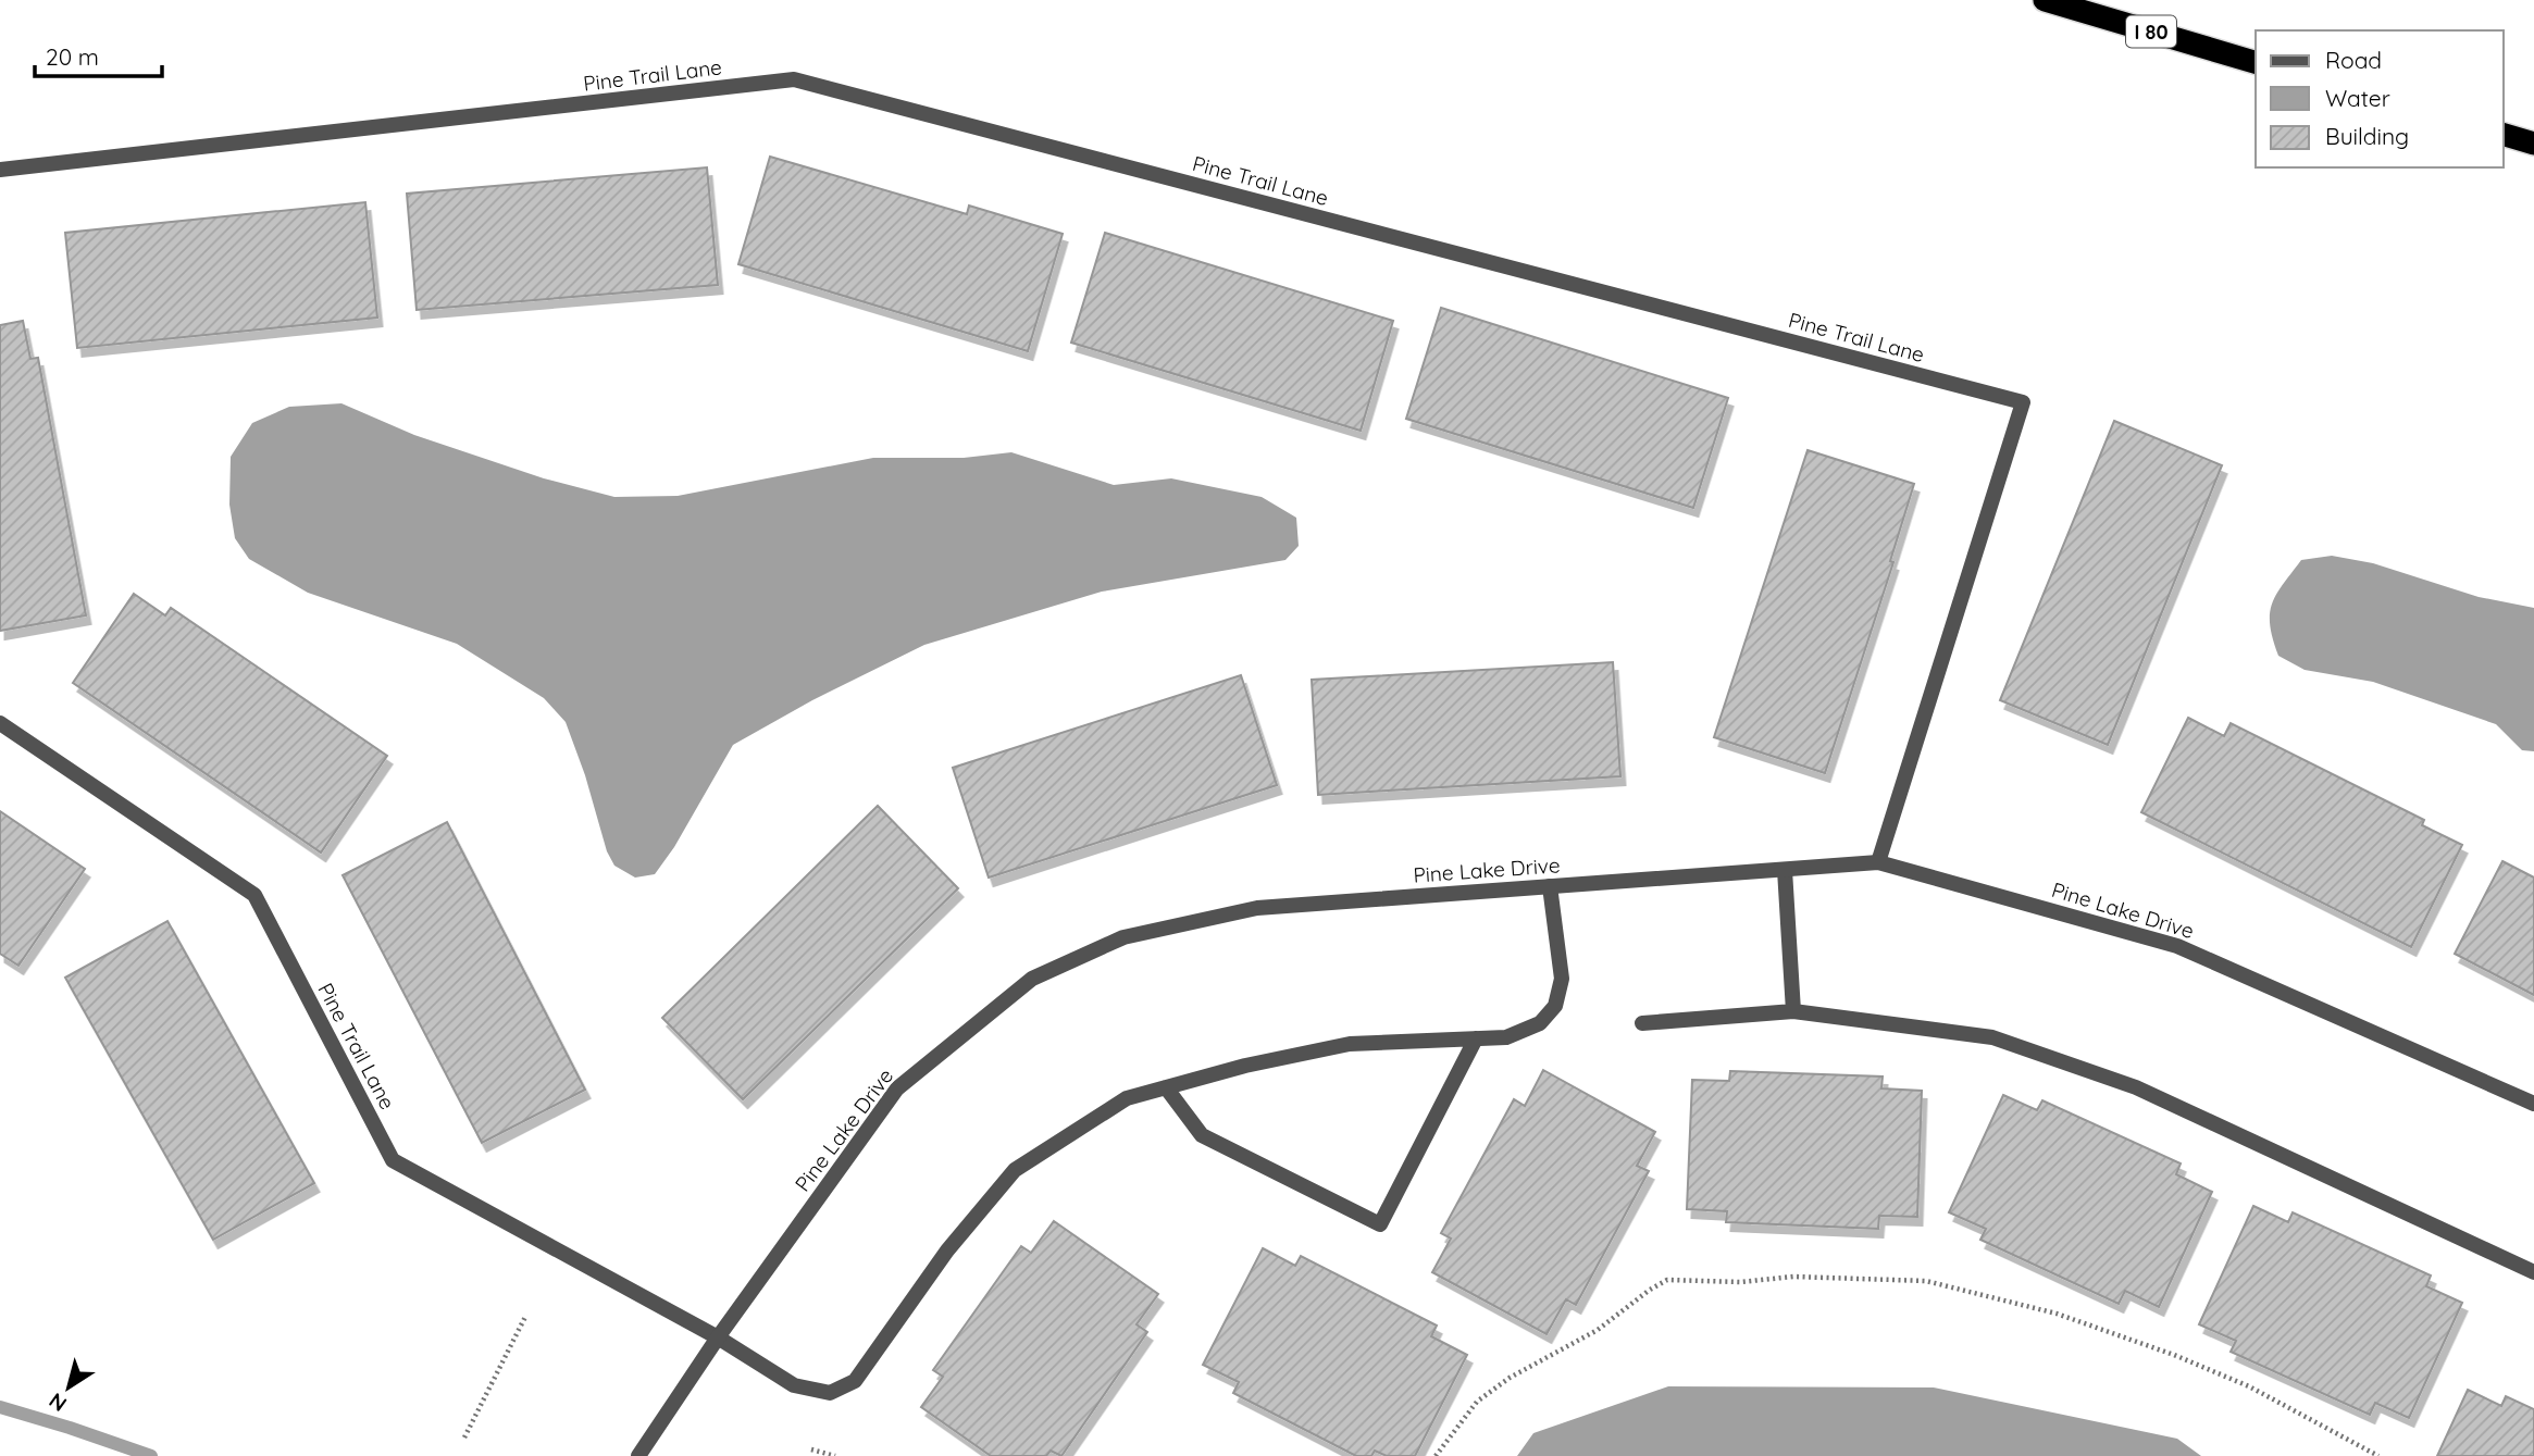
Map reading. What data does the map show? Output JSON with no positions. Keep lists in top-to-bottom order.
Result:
{
  "streets": {
    "highway": ["I 80"],
    "street": ["Pine Trail Lane", "Pine Lake Drive"]
  },
  "crossings": [
    ["Pine Trail Lane", "Pine Lake Drive"]
  ],
  "legend": ["Road", "Water", "Building"],
  "scale_bar": "20 m",
  "north": "bottom left"
}
